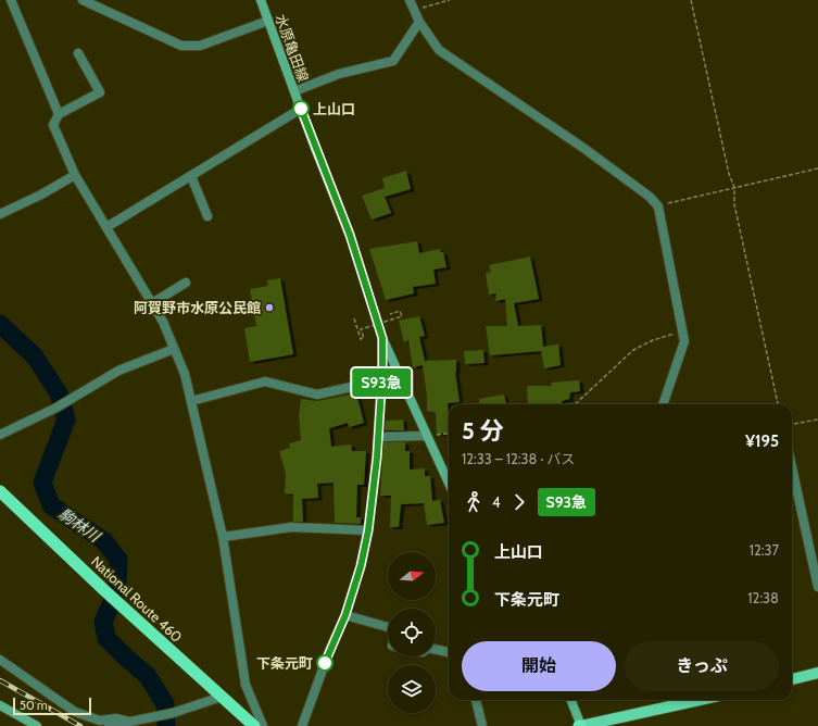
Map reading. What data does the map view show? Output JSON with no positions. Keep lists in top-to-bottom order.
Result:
{
  "streets": {
    "highway": ["National Route 460"],
    "main road": ["水原亀田線"]
  },
  "water": ["駒林川"],
  "places": ["上山口", "阿賀野市水原公民館", "下条元町"],
  "lines": ["bus line S93急"],
  "scale_bar": "50 m",
  "north": "right",
  "page": {
    "on_map": "S93急",
    "heading": ["5 分", "12:33 – 12:38 · バス", "¥195"],
    "legs": ["4", "S93急"],
    "list": [
      {
        "name": "上山口",
        "value": "12:37"
      },
      {
        "name": "下条元町",
        "value": "12:38"
      }
    ],
    "buttons": ["開始", "きっぷ"],
    "scale": "50 m"
  }
}
